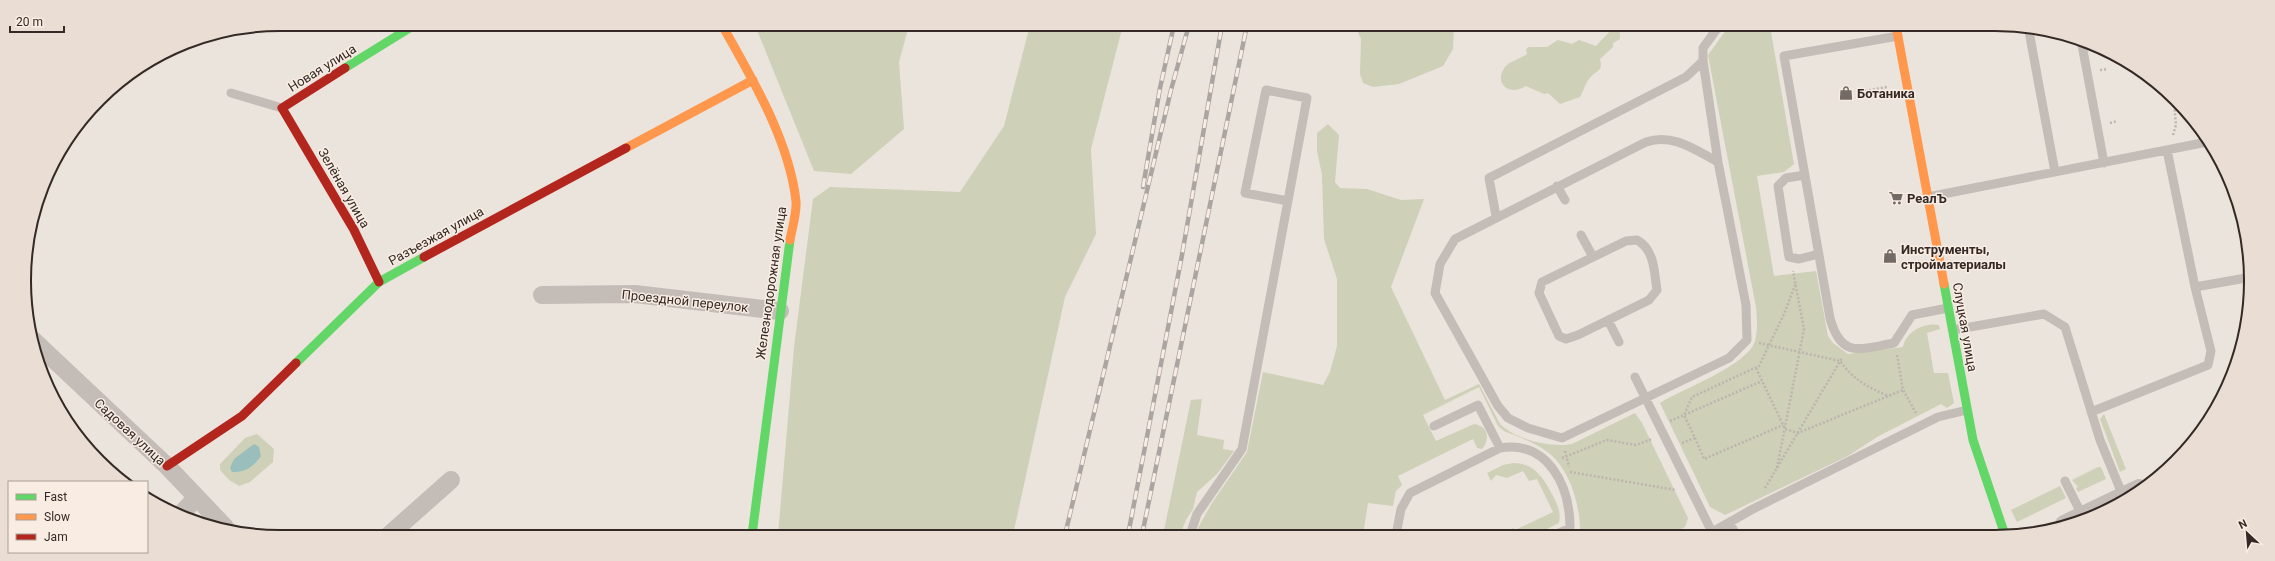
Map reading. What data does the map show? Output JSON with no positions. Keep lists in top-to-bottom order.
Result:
{
  "streets": {
    "street": [
      "Новая улица",
      "Зелёная улица",
      "Разъезжая улица",
      "Железнодорожная улица",
      "Проездной переулок",
      "Слуцкая улица",
      "Садовая улица"
    ]
  },
  "crossings": [
    ["Новая улица", "Зелёная улица"],
    ["Зелёная улица", "Разъезжая улица"],
    ["Разъезжая улица", "Железнодорожная улица"],
    ["Разъезжая улица", "Садовая улица"],
    ["Железнодорожная улица", "Проездной переулок"]
  ],
  "places": {
    "shop": ["Ботаника", "Инструменты, стройматериалы"],
    "supermarket": ["РеалЪ"]
  },
  "legend": ["Fast", "Slow", "Jam"],
  "scale_bar": "20 m",
  "north": "top left"
}
